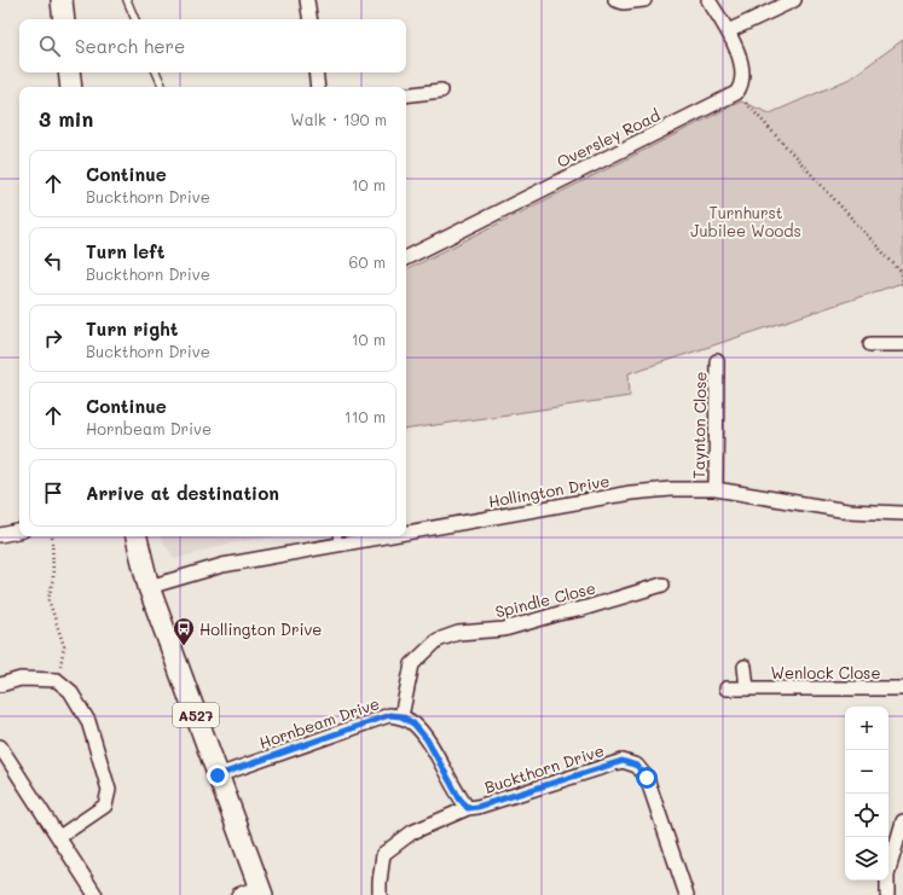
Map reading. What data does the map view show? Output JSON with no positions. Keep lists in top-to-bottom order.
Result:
{
  "streets": {
    "main road": ["A527"],
    "street": [
      "Oversley Road",
      "Taynton Close",
      "Hollington Drive",
      "Spindle Close",
      "Wenlock Close",
      "Hornbeam Drive",
      "Buckthorn Drive"
    ]
  },
  "crossings": [
    ["Taynton Close", "Hollington Drive"],
    ["Hollington Drive", "A527"],
    ["Spindle Close", "Hornbeam Drive"],
    ["A527", "Hornbeam Drive"],
    ["Hornbeam Drive", "Buckthorn Drive"]
  ],
  "parks": ["Turnhurst Jubilee Woods"],
  "places": {
    "bus stop": ["Hollington Drive"]
  },
  "page": {
    "search": "Search here",
    "heading": ["3 min", "Walk · 190 m"],
    "list": [
      ["Continue", "Buckthorn Drive", "10 m"],
      ["Turn left", "Buckthorn Drive", "60 m"],
      ["Turn right", "Buckthorn Drive", "10 m"],
      ["Continue", "Hornbeam Drive", "110 m"],
      "Arrive at destination"
    ],
    "map_buttons": ["+", "−"]
  }
}
